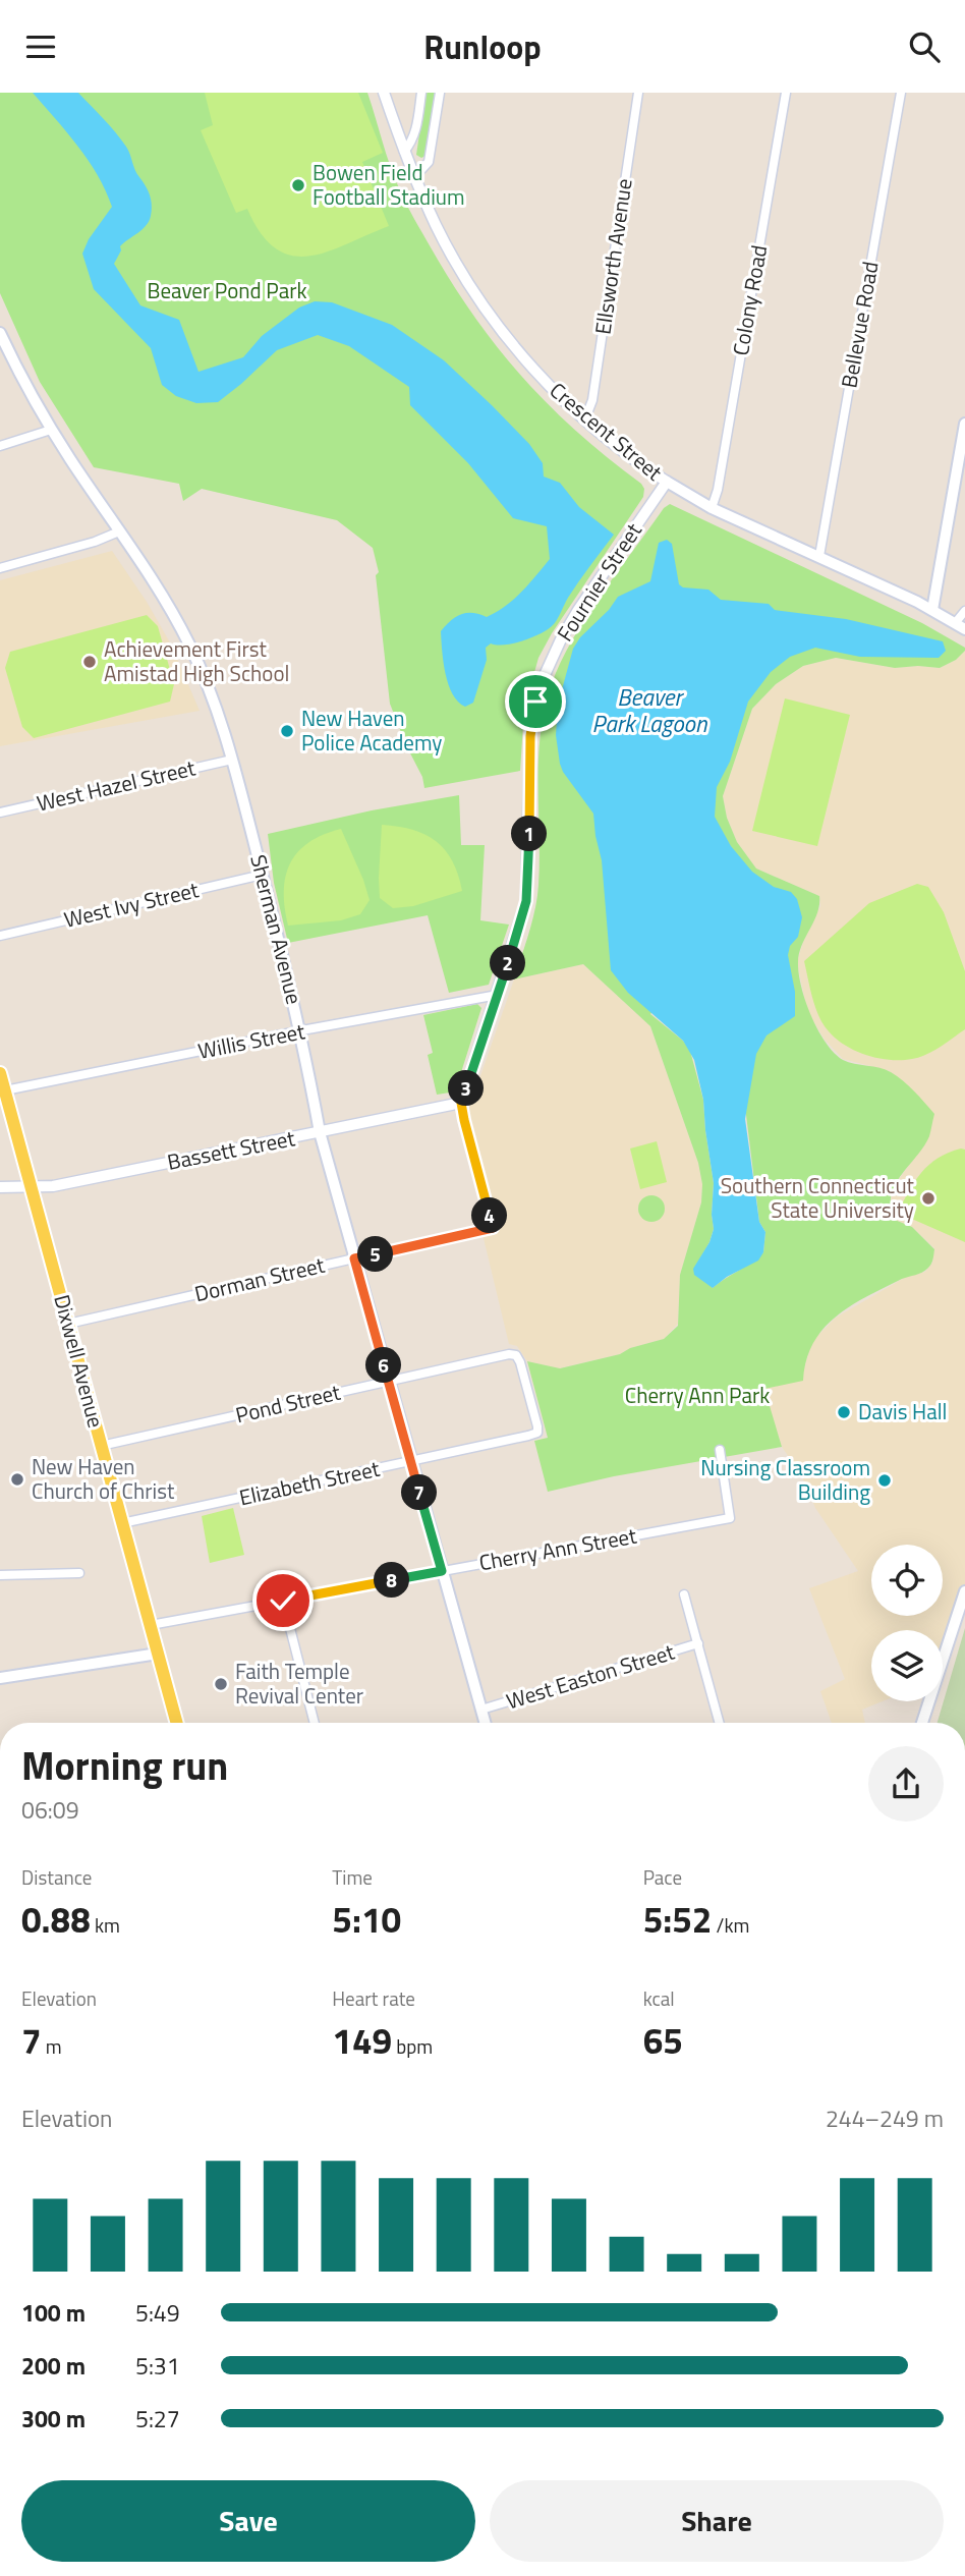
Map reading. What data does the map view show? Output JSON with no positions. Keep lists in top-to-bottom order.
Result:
{
  "streets": {
    "main road": ["Crescent Street", "Sherman Avenue", "Dixwell Avenue"],
    "street": [
      "Ellsworth Avenue",
      "Colony Road",
      "Bellevue Road",
      "Fournier Street",
      "West Hazel Street",
      "West Ivy Street",
      "Willis Street",
      "Bassett Street",
      "Dorman Street",
      "Pond Street",
      "Elizabeth Street",
      "Cherry Ann Street",
      "West Easton Street"
    ]
  },
  "crossings": [
    ["Ellsworth Avenue", "Crescent Street"],
    ["Colony Road", "Crescent Street"],
    ["Bellevue Road", "Crescent Street"],
    ["Crescent Street", "Fournier Street"],
    ["Fournier Street", "Willis Street"],
    ["Fournier Street", "Bassett Street"],
    ["Fournier Street", "Dorman Street"],
    ["West Hazel Street", "Sherman Avenue"],
    ["West Ivy Street", "Sherman Avenue"],
    ["Sherman Avenue", "Willis Street"],
    ["Sherman Avenue", "Bassett Street"],
    ["Sherman Avenue", "Dorman Street"],
    ["Sherman Avenue", "Pond Street"],
    ["Sherman Avenue", "Elizabeth Street"],
    ["Sherman Avenue", "Cherry Ann Street"],
    ["Sherman Avenue", "West Easton Street"],
    ["Willis Street", "Dixwell Avenue"],
    ["Bassett Street", "Dorman Street"],
    ["Bassett Street", "Dixwell Avenue"],
    ["Dorman Street", "Dixwell Avenue"],
    ["Dixwell Avenue", "Pond Street"],
    ["Dixwell Avenue", "Elizabeth Street"],
    ["Dixwell Avenue", "Cherry Ann Street"],
    ["Pond Street", "Elizabeth Street"]
  ],
  "water": ["Beaver Park Lagoon"],
  "parks": ["Beaver Pond Park", "Cherry Ann Park"],
  "places": [
    "Bowen Field Football Stadium",
    "Achievement First Amistad High School",
    "New Haven Police Academy",
    "Southern Connecticut State University",
    "Davis Hall",
    "New Haven Church of Christ",
    "Nursing Classroom Building",
    "Faith Temple Revival Center"
  ],
  "page": {
    "header": "Runloop",
    "pins": [
      "1",
      "2",
      "3",
      "4",
      "5",
      "6",
      "7",
      "8"
    ],
    "heading": ["Morning run", "06:09"],
    "stats": [
      ["Distance", "0.88 km"],
      ["Time", "5:10"],
      ["Pace", "5:52 /km"],
      ["Elevation", "7 m"],
      ["Heart rate", "149 bpm"],
      ["kcal", "65"]
    ],
    "chart": ["Elevation", "244–249 m"],
    "list": [
      {
        "name": "100 m",
        "note": "5:49"
      },
      {
        "name": "200 m",
        "note": "5:31"
      },
      {
        "name": "300 m",
        "note": "5:27"
      }
    ],
    "buttons": ["Save", "Share"]
  }
}
